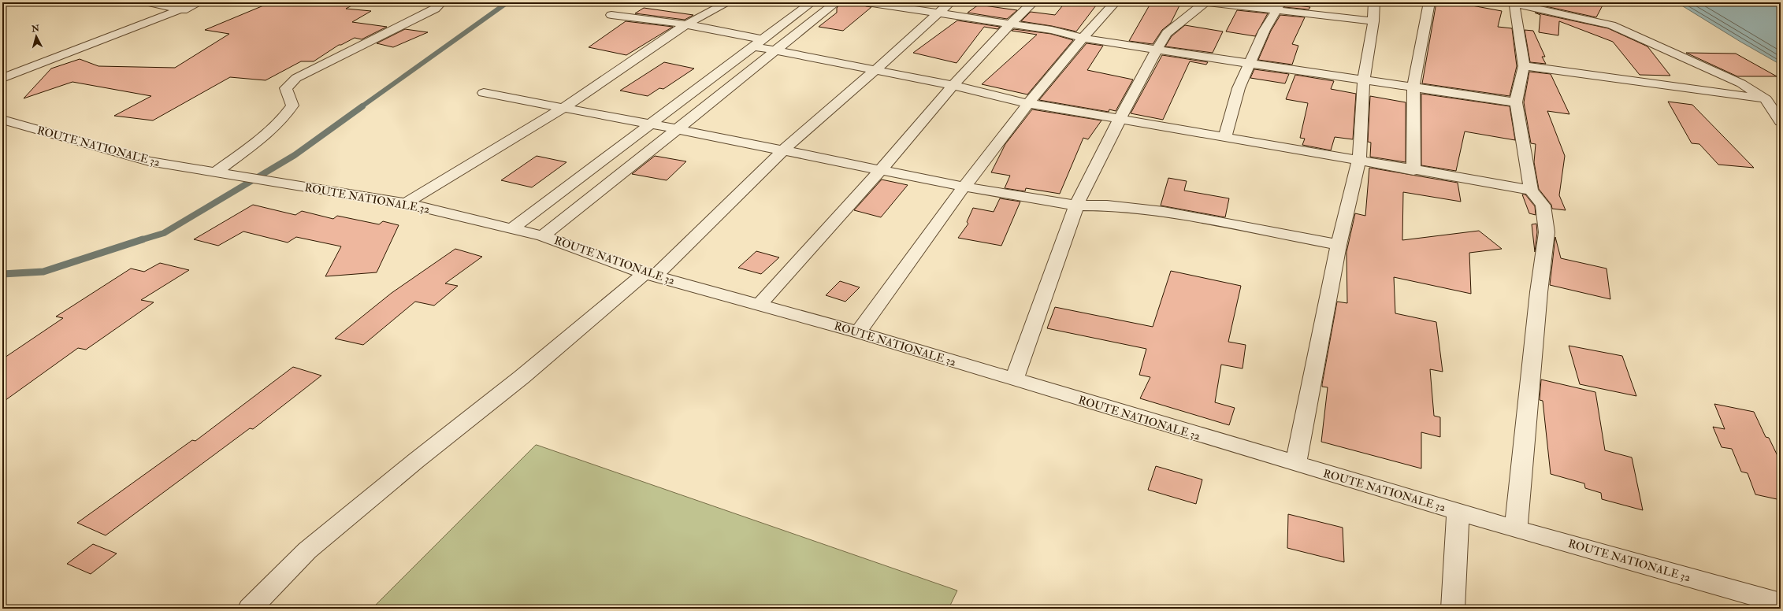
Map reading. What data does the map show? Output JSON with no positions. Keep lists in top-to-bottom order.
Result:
{
  "streets": {
    "street": ["ROUTE NATIONALE 32"]
  },
  "north": "top"
}
